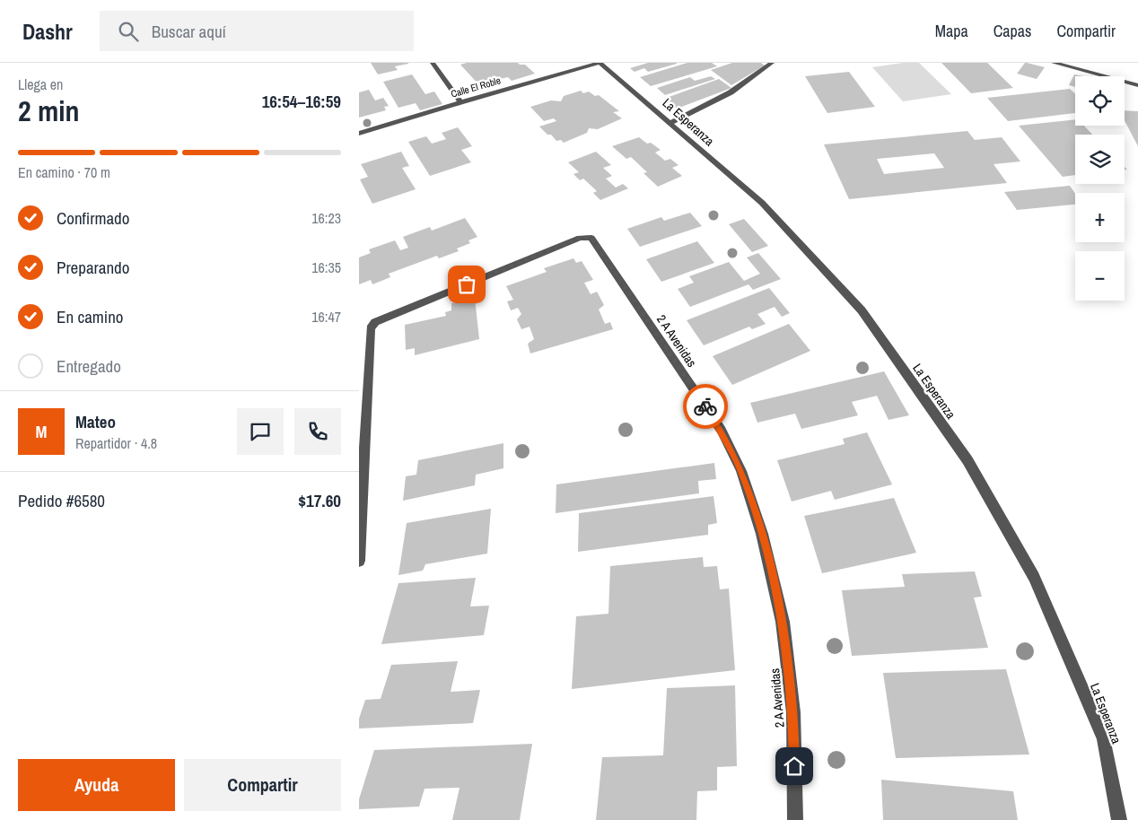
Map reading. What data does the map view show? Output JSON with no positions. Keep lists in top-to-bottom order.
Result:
{
  "streets": {
    "street": ["Calle El Roble", "La Esperanza", "2 A Avenidas"]
  },
  "crossings": [
    ["Calle El Roble", "La Esperanza"]
  ],
  "page": {
    "header": "Dashr",
    "search": "Buscar aquí",
    "nav": ["Mapa", "Capas", "Compartir"],
    "heading": ["2 min", "Llega en", "16:54–16:59"],
    "panel": [
      "Mateo",
      "Repartidor · 4.8",
      "Pedido #6580",
      "$17.60"
    ],
    "map_buttons": ["+", "−"],
    "bar": "En camino · 70 m",
    "list": [
      ["Confirmado", "16:23"],
      ["Preparando", "16:35"],
      ["En camino", "16:47"],
      "Entregado"
    ],
    "round": "M",
    "buttons": ["Ayuda", "Compartir"]
  }
}
